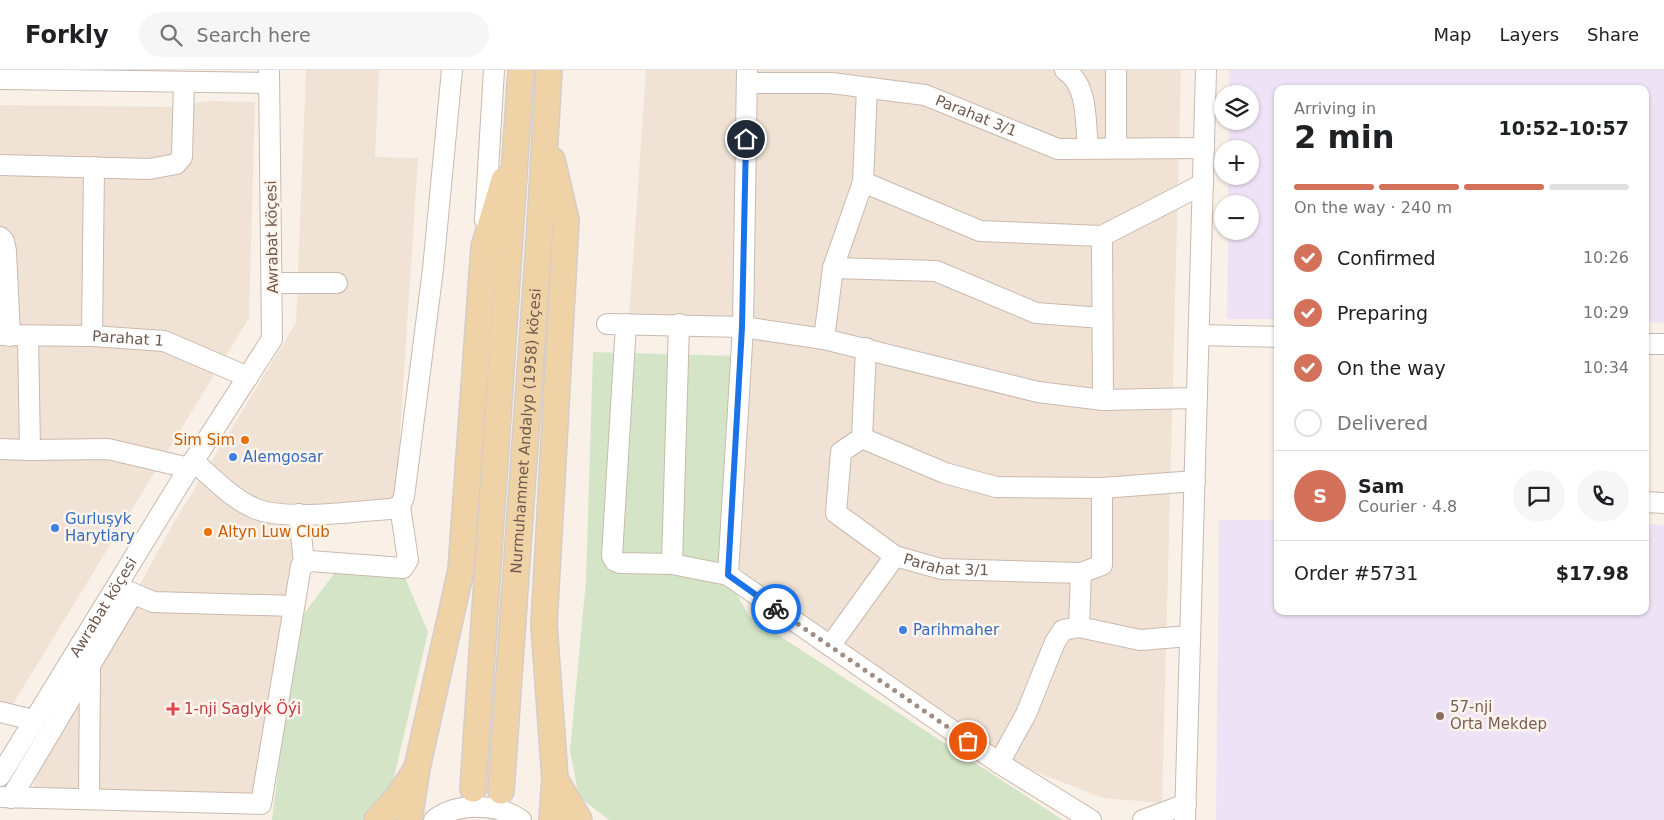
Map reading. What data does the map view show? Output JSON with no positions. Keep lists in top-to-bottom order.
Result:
{
  "streets": {
    "main road": ["Nurmuhammet Andalyp (1958) köçesi"],
    "street": ["Parahat 3/1", "Awrabat köçesi", "Parahat 1"]
  },
  "crossings": [
    ["Awrabat köçesi", "Parahat 1"]
  ],
  "places": {
    "other": [
      "Sim Sim",
      "Alemgosar",
      "Gurluşyk Harytlary",
      "Altyn Luw Club",
      "Parihmaher",
      "57-nji Orta Mekdep"
    ],
    "health": ["1-nji Saglyk Öýi"]
  },
  "page": {
    "header": "Forkly",
    "search": "Search here",
    "nav": ["Map", "Layers", "Share"],
    "map_buttons": ["+", "−"],
    "heading": ["2 min", "Arriving in", "10:52–10:57"],
    "panel": [
      "Sam",
      "Courier · 4.8",
      "Order #5731",
      "$17.98"
    ],
    "bar": "On the way · 240 m",
    "list": [
      ["Confirmed", "10:26"],
      ["Preparing", "10:29"],
      ["On the way", "10:34"],
      "Delivered"
    ],
    "round": "S"
  }
}
